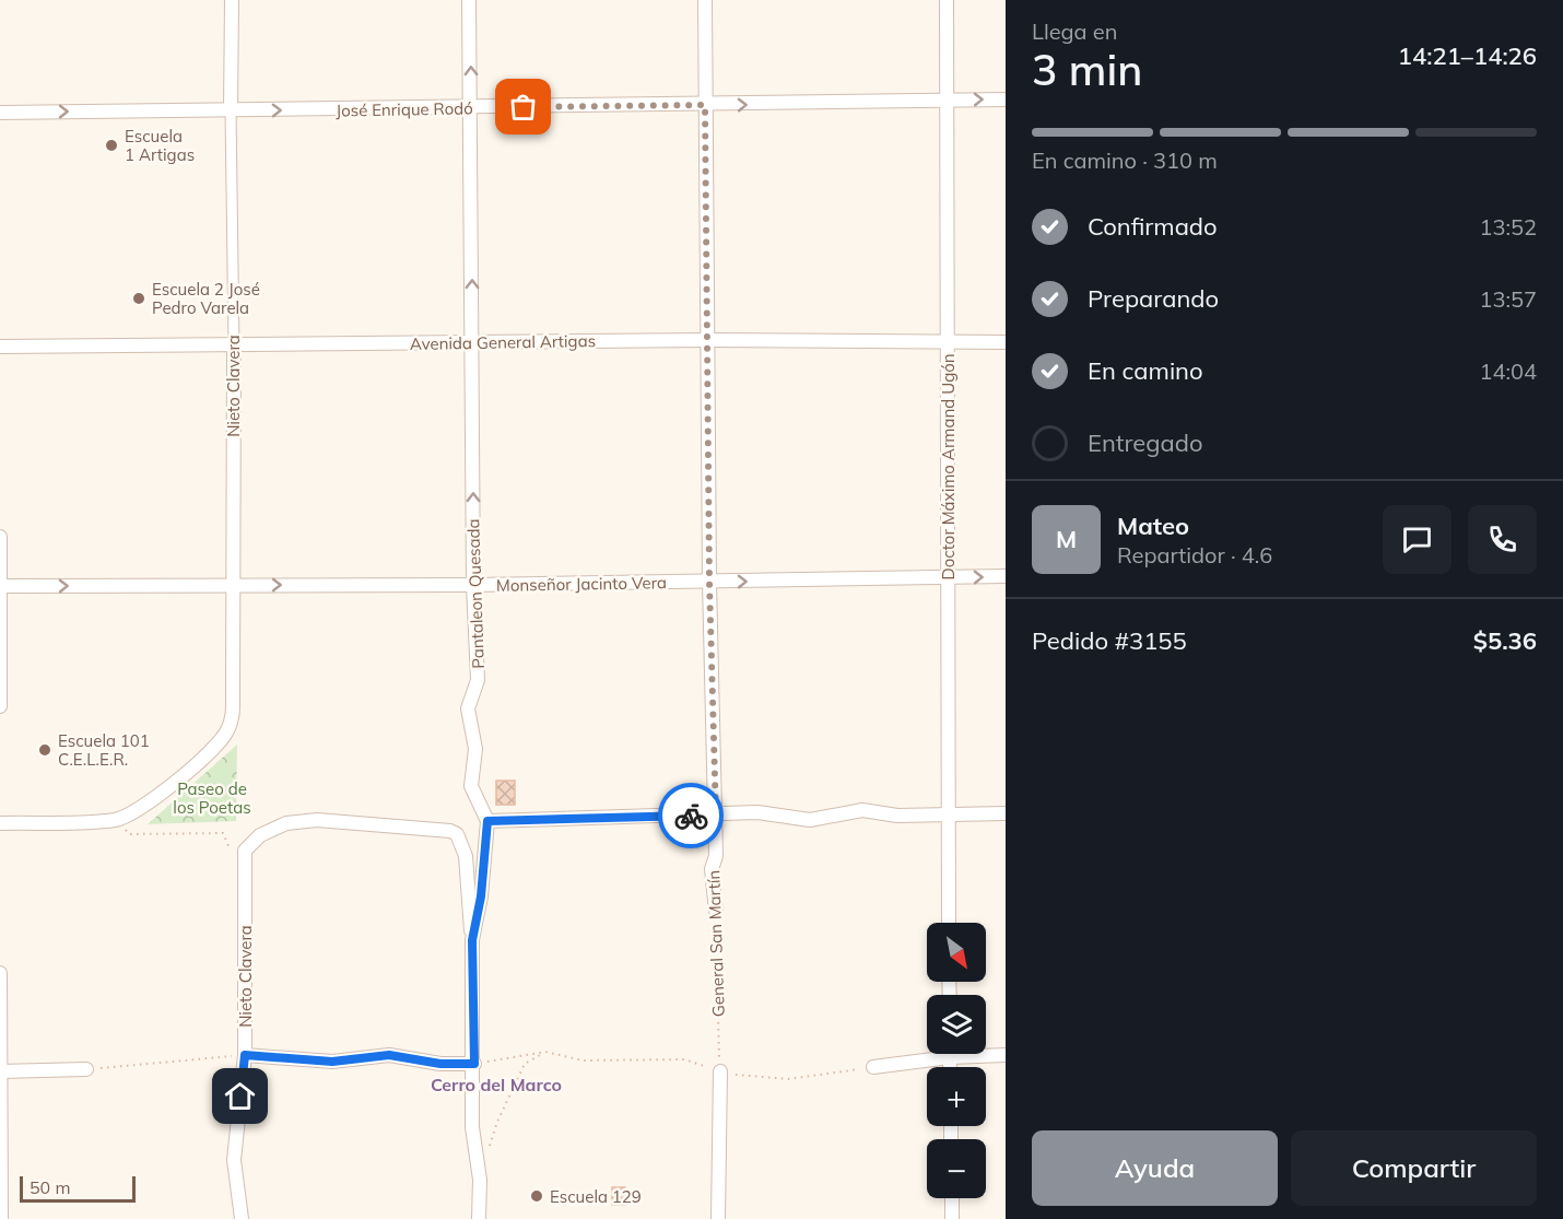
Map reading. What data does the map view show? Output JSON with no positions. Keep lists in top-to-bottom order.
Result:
{
  "streets": {
    "street": [
      "José Enrique Rodó",
      "Avenida General Artigas",
      "Nieto Clavera",
      "Doctor Máximo Armand Ugón",
      "Monseñor Jacinto Vera",
      "Pantaleon Quesada",
      "General San Martín"
    ]
  },
  "crossings": [
    ["José Enrique Rodó", "Nieto Clavera"],
    ["José Enrique Rodó", "Doctor Máximo Armand Ugón"],
    ["José Enrique Rodó", "Pantaleon Quesada"],
    ["José Enrique Rodó", "General San Martín"],
    ["Avenida General Artigas", "Nieto Clavera"],
    ["Avenida General Artigas", "Doctor Máximo Armand Ugón"],
    ["Avenida General Artigas", "Pantaleon Quesada"],
    ["Avenida General Artigas", "General San Martín"],
    ["Nieto Clavera", "Monseñor Jacinto Vera"],
    ["Doctor Máximo Armand Ugón", "Monseñor Jacinto Vera"],
    ["Monseñor Jacinto Vera", "Pantaleon Quesada"],
    ["Monseñor Jacinto Vera", "General San Martín"]
  ],
  "one_way": ["José Enrique Rodó", "Monseñor Jacinto Vera", "Pantaleon Quesada"],
  "districts": ["Cerro del Marco"],
  "parks": ["Paseo de los Poetas"],
  "places": [
    "Escuela 1 Artigas",
    "Escuela 2 José Pedro Varela",
    "Escuela 101 C.E.L.E.R.",
    "Escuela 129"
  ],
  "scale_bar": "50 m",
  "north": "bottom right",
  "page": {
    "heading": ["3 min", "Llega en", "14:21–14:26"],
    "panel": [
      "Mateo",
      "Repartidor · 4.6",
      "Pedido #3155",
      "$5.36"
    ],
    "bar": "En camino · 310 m",
    "list": [
      ["Confirmado", "13:52"],
      ["Preparando", "13:57"],
      ["En camino", "14:04"],
      "Entregado"
    ],
    "round": "M",
    "map_buttons": ["+", "−"],
    "buttons": ["Ayuda", "Compartir"],
    "scale": "50 m"
  }
}
